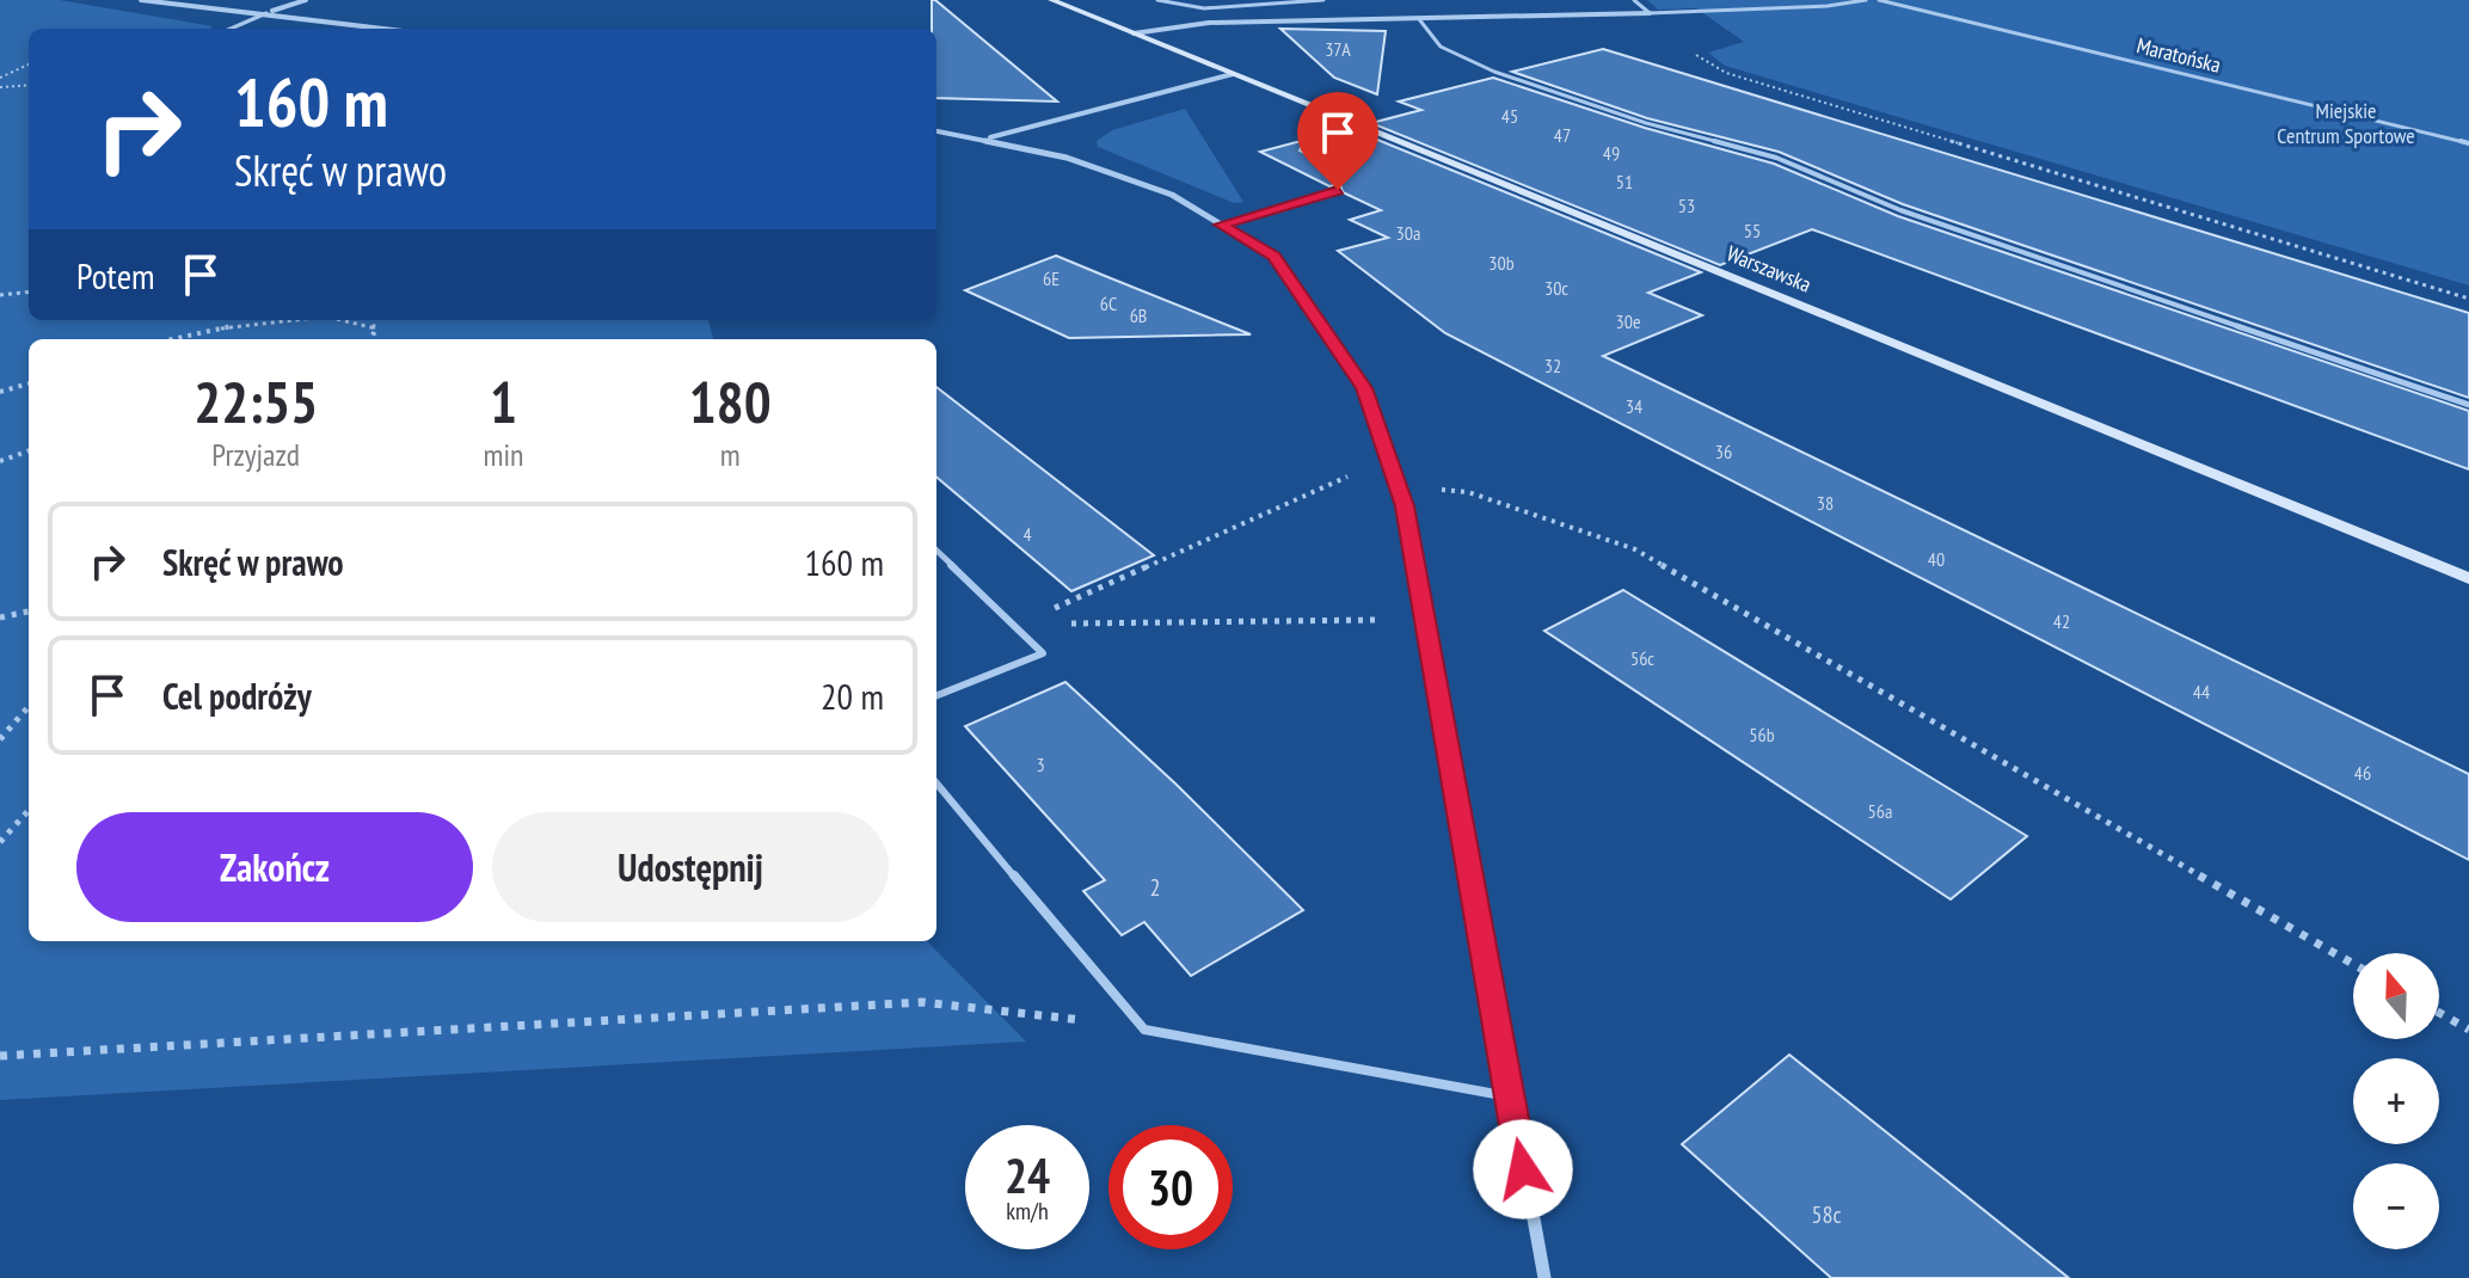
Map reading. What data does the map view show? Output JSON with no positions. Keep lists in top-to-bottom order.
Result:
{
  "streets": {
    "main road": ["Warszawska"],
    "lane": ["Maratońska"]
  },
  "parks": ["Miejskie Centrum Sportowe"],
  "house_numbers": [
    "37A",
    "45",
    "47",
    "49",
    "51",
    "53",
    "55",
    "30a",
    "30b",
    "6E",
    "30c",
    "6C",
    "6B",
    "30e",
    "32",
    "34",
    "36",
    "38",
    "4",
    "40",
    "42",
    "56c",
    "44",
    "56b",
    "3",
    "46",
    "56a",
    "2",
    "58c"
  ],
  "north": "top",
  "page": {
    "turn": ["160 m", "Skręć w prawo"],
    "then": "Potem",
    "eta": [
      "22:55",
      "Przyjazd",
      "1",
      "min",
      "180",
      "m"
    ],
    "list": [
      {
        "name": "Skręć w prawo",
        "value": "160 m"
      },
      {
        "name": "Cel podróży",
        "value": "20 m"
      }
    ],
    "buttons": ["Zakończ", "Udostępnij"],
    "map_buttons": ["+", "−"],
    "speed": "24 km/h",
    "limit": "30"
  }
}
